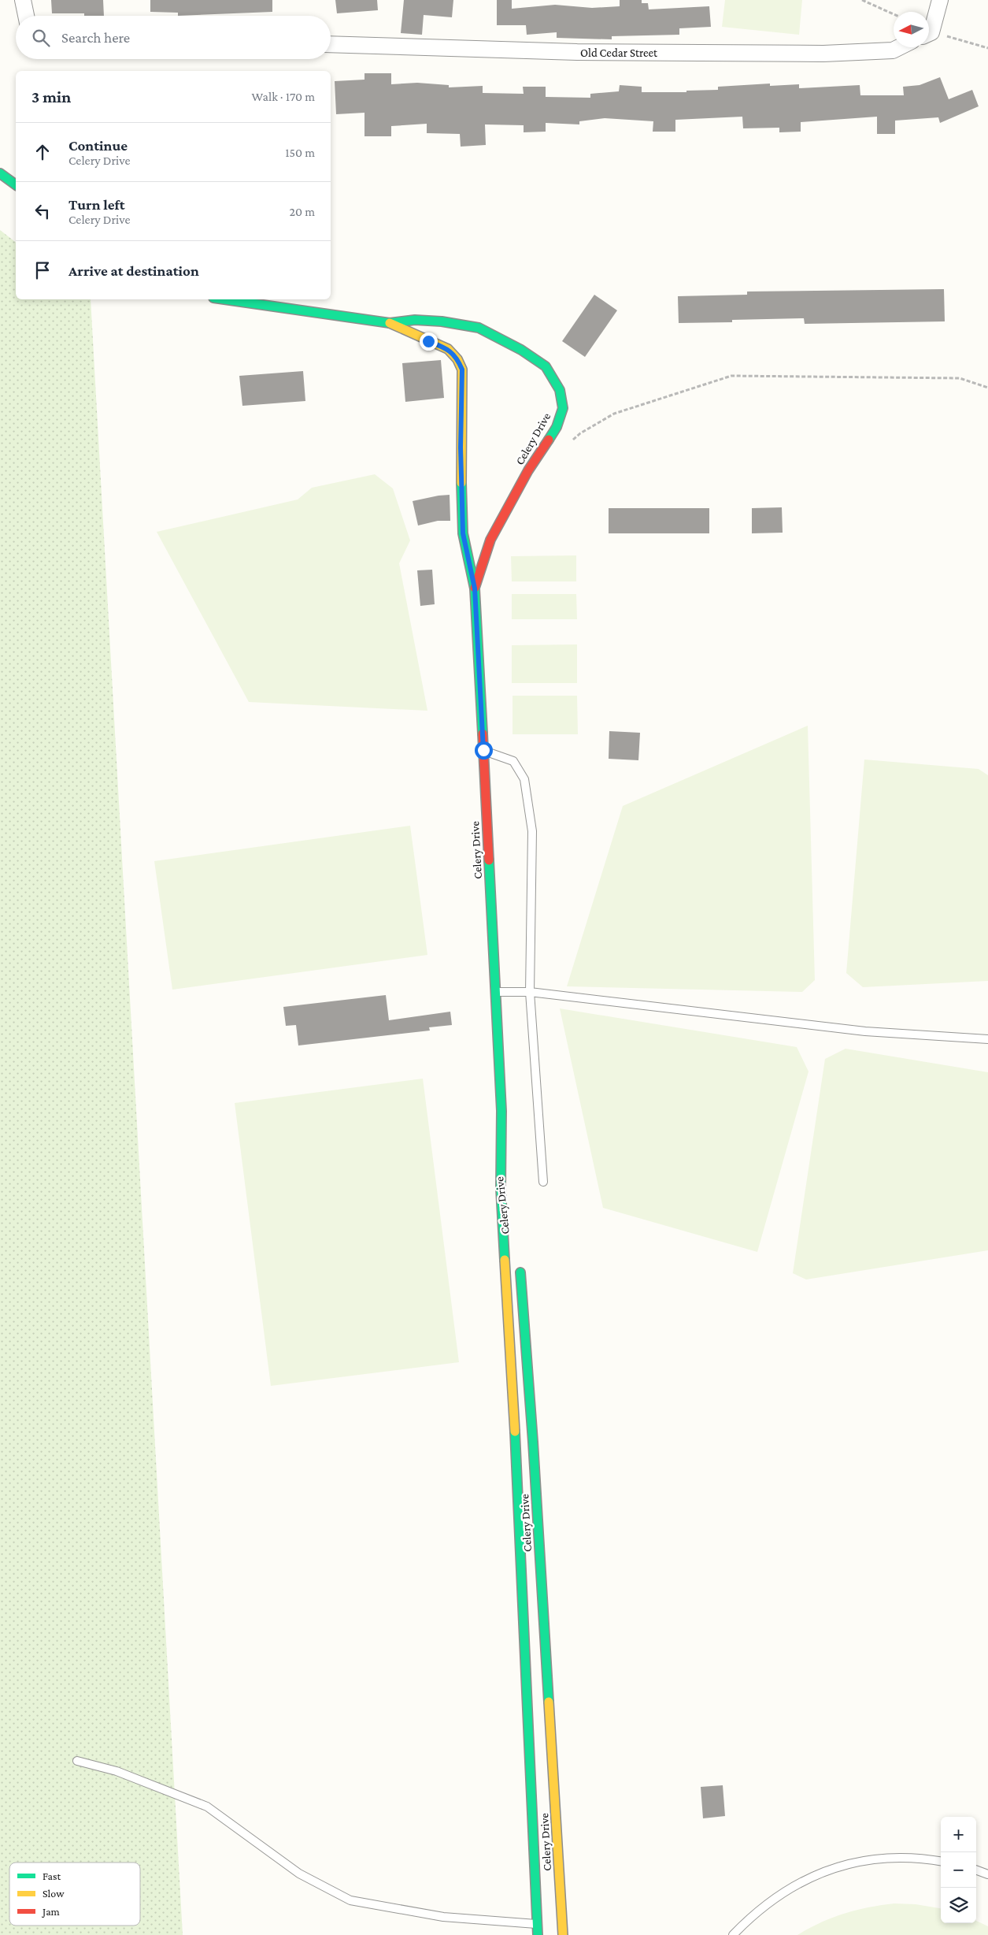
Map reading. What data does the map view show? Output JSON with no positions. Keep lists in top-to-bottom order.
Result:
{
  "streets": {
    "street": ["Old Cedar Street", "Celery Drive"]
  },
  "legend": ["Fast", "Slow", "Jam"],
  "north": "left",
  "page": {
    "search": "Search here",
    "heading": ["3 min", "Walk · 170 m"],
    "list": [
      ["Continue", "Celery Drive", "150 m"],
      ["Turn left", "Celery Drive", "20 m"],
      "Arrive at destination"
    ],
    "map_buttons": ["+", "−"]
  }
}
